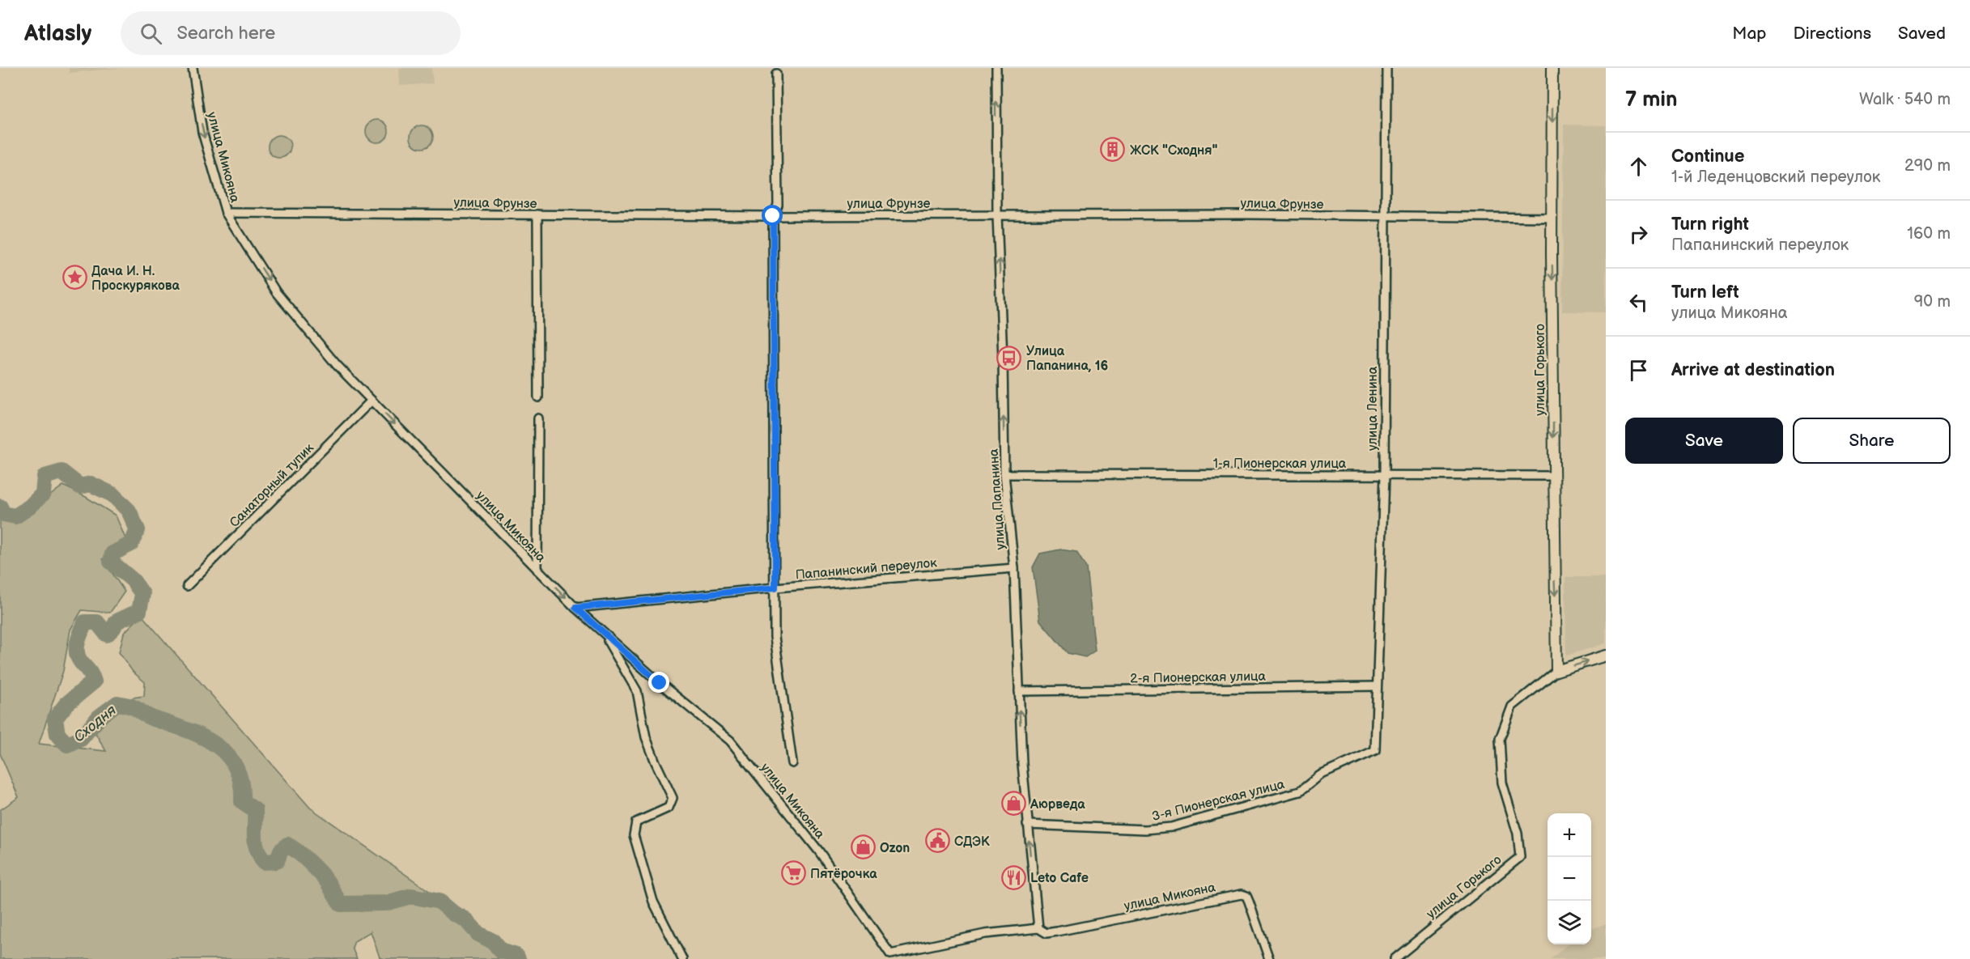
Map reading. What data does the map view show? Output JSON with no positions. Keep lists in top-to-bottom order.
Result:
{
  "streets": {
    "street": [
      "улица Микояна",
      "улица Фрунзе",
      "улица Горького",
      "улица Ленина",
      "1-я Пионерская улица",
      "Санаторный тупик",
      "улица Папанина",
      "Папанинский переулок",
      "2-я Пионерская улица",
      "3-я Пионерская улица"
    ]
  },
  "crossings": [
    ["улица Микояна", "улица Фрунзе"],
    ["улица Микояна", "Санаторный тупик"],
    ["улица Микояна", "улица Папанина"],
    ["улица Микояна", "Папанинский переулок"],
    ["улица Фрунзе", "улица Горького"],
    ["улица Фрунзе", "улица Ленина"],
    ["улица Фрунзе", "улица Папанина"],
    ["улица Горького", "1-я Пионерская улица"],
    ["улица Ленина", "1-я Пионерская улица"],
    ["улица Ленина", "2-я Пионерская улица"],
    ["улица Ленина", "3-я Пионерская улица"],
    ["1-я Пионерская улица", "улица Папанина"],
    ["улица Папанина", "Папанинский переулок"],
    ["улица Папанина", "2-я Пионерская улица"],
    ["улица Папанина", "3-я Пионерская улица"]
  ],
  "one_way": ["улица Микояна", "улица Горького", "улица Папанина"],
  "water": ["Сходня"],
  "places": {
    "building": ["ЖСК \"Сходня\""],
    "place": ["Дача И. Н. Проскурякова"],
    "bus stop": ["Улица Папанина, 16"],
    "shop": ["Аюрведа", "Ozon"],
    "public building": ["СДЭК"],
    "supermarket": ["Пятёрочка"],
    "restaurant": ["Leto Cafe"]
  },
  "page": {
    "header": "Atlasly",
    "search": "Search here",
    "nav": ["Map", "Directions", "Saved"],
    "heading": ["7 min", "Walk · 540 m"],
    "list": [
      ["Continue", "1-й Леденцовский переулок", "290 m"],
      ["Turn right", "Папанинский переулок", "160 m"],
      ["Turn left", "улица Микояна", "90 m"],
      "Arrive at destination"
    ],
    "buttons": ["Save", "Share"],
    "map_buttons": ["+", "−"]
  }
}
